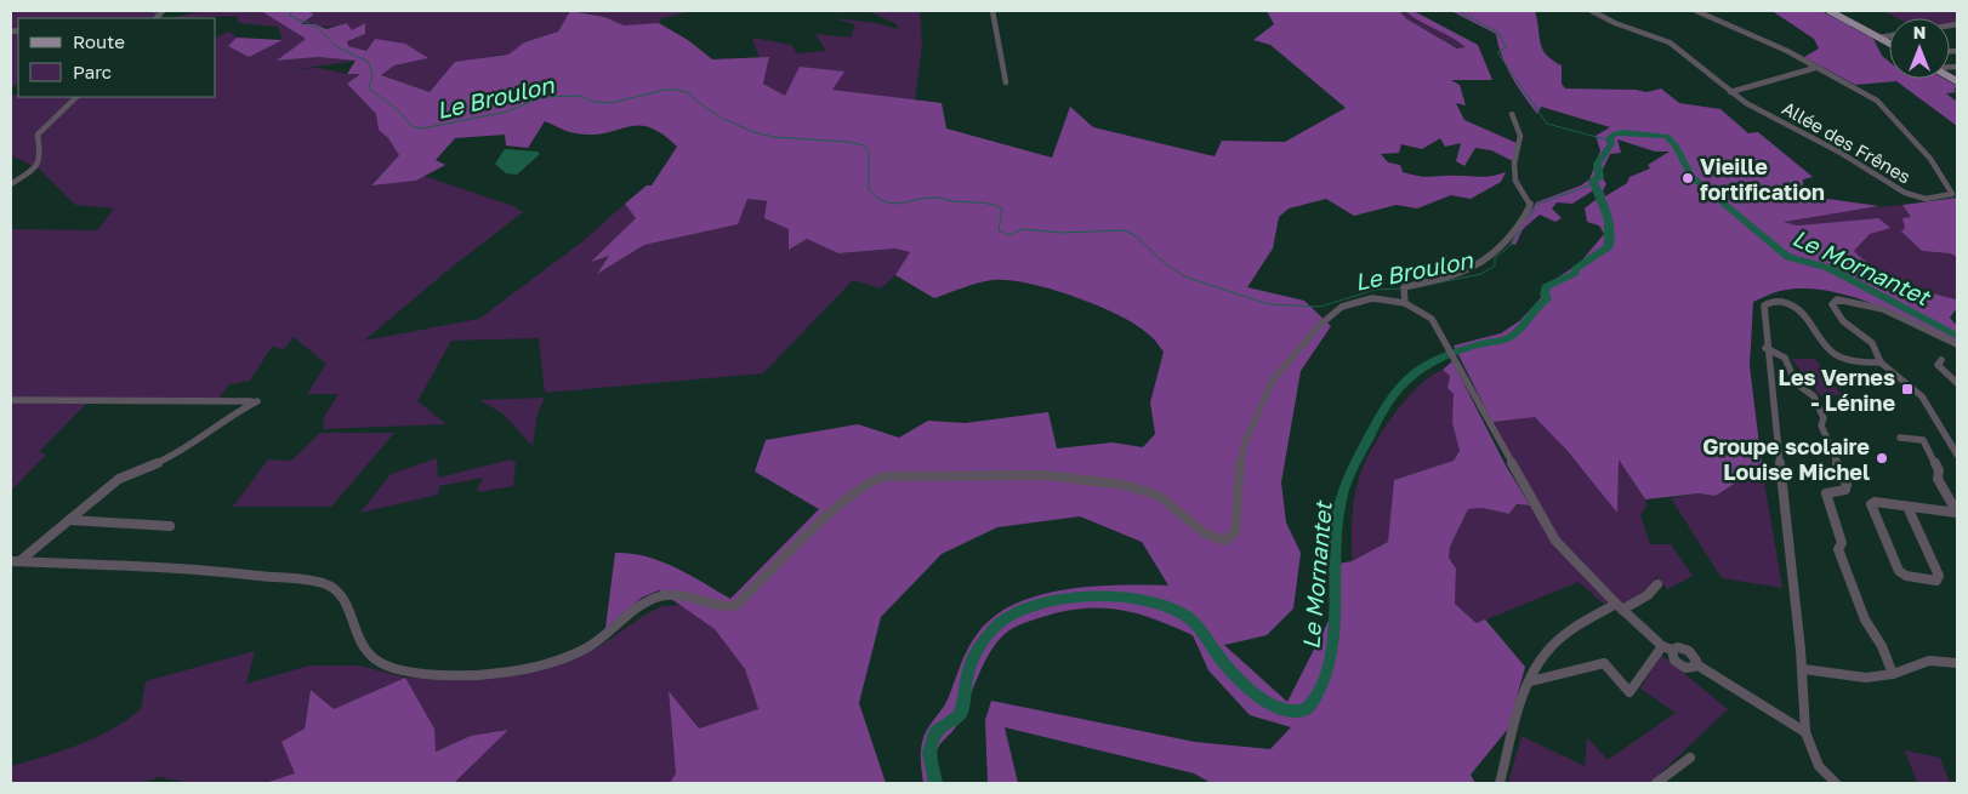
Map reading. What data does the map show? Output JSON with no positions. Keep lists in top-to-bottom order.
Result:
{
  "streets": {
    "street": ["Allée des Frênes"]
  },
  "water": ["Le Broulon", "Le Mornantet"],
  "places": {
    "other": ["Vieille fortification", "Groupe scolaire Louise Michel"],
    "transit": ["Les Vernes - Lénine"]
  },
  "legend": ["Route", "Parc"],
  "north": "top"
}
